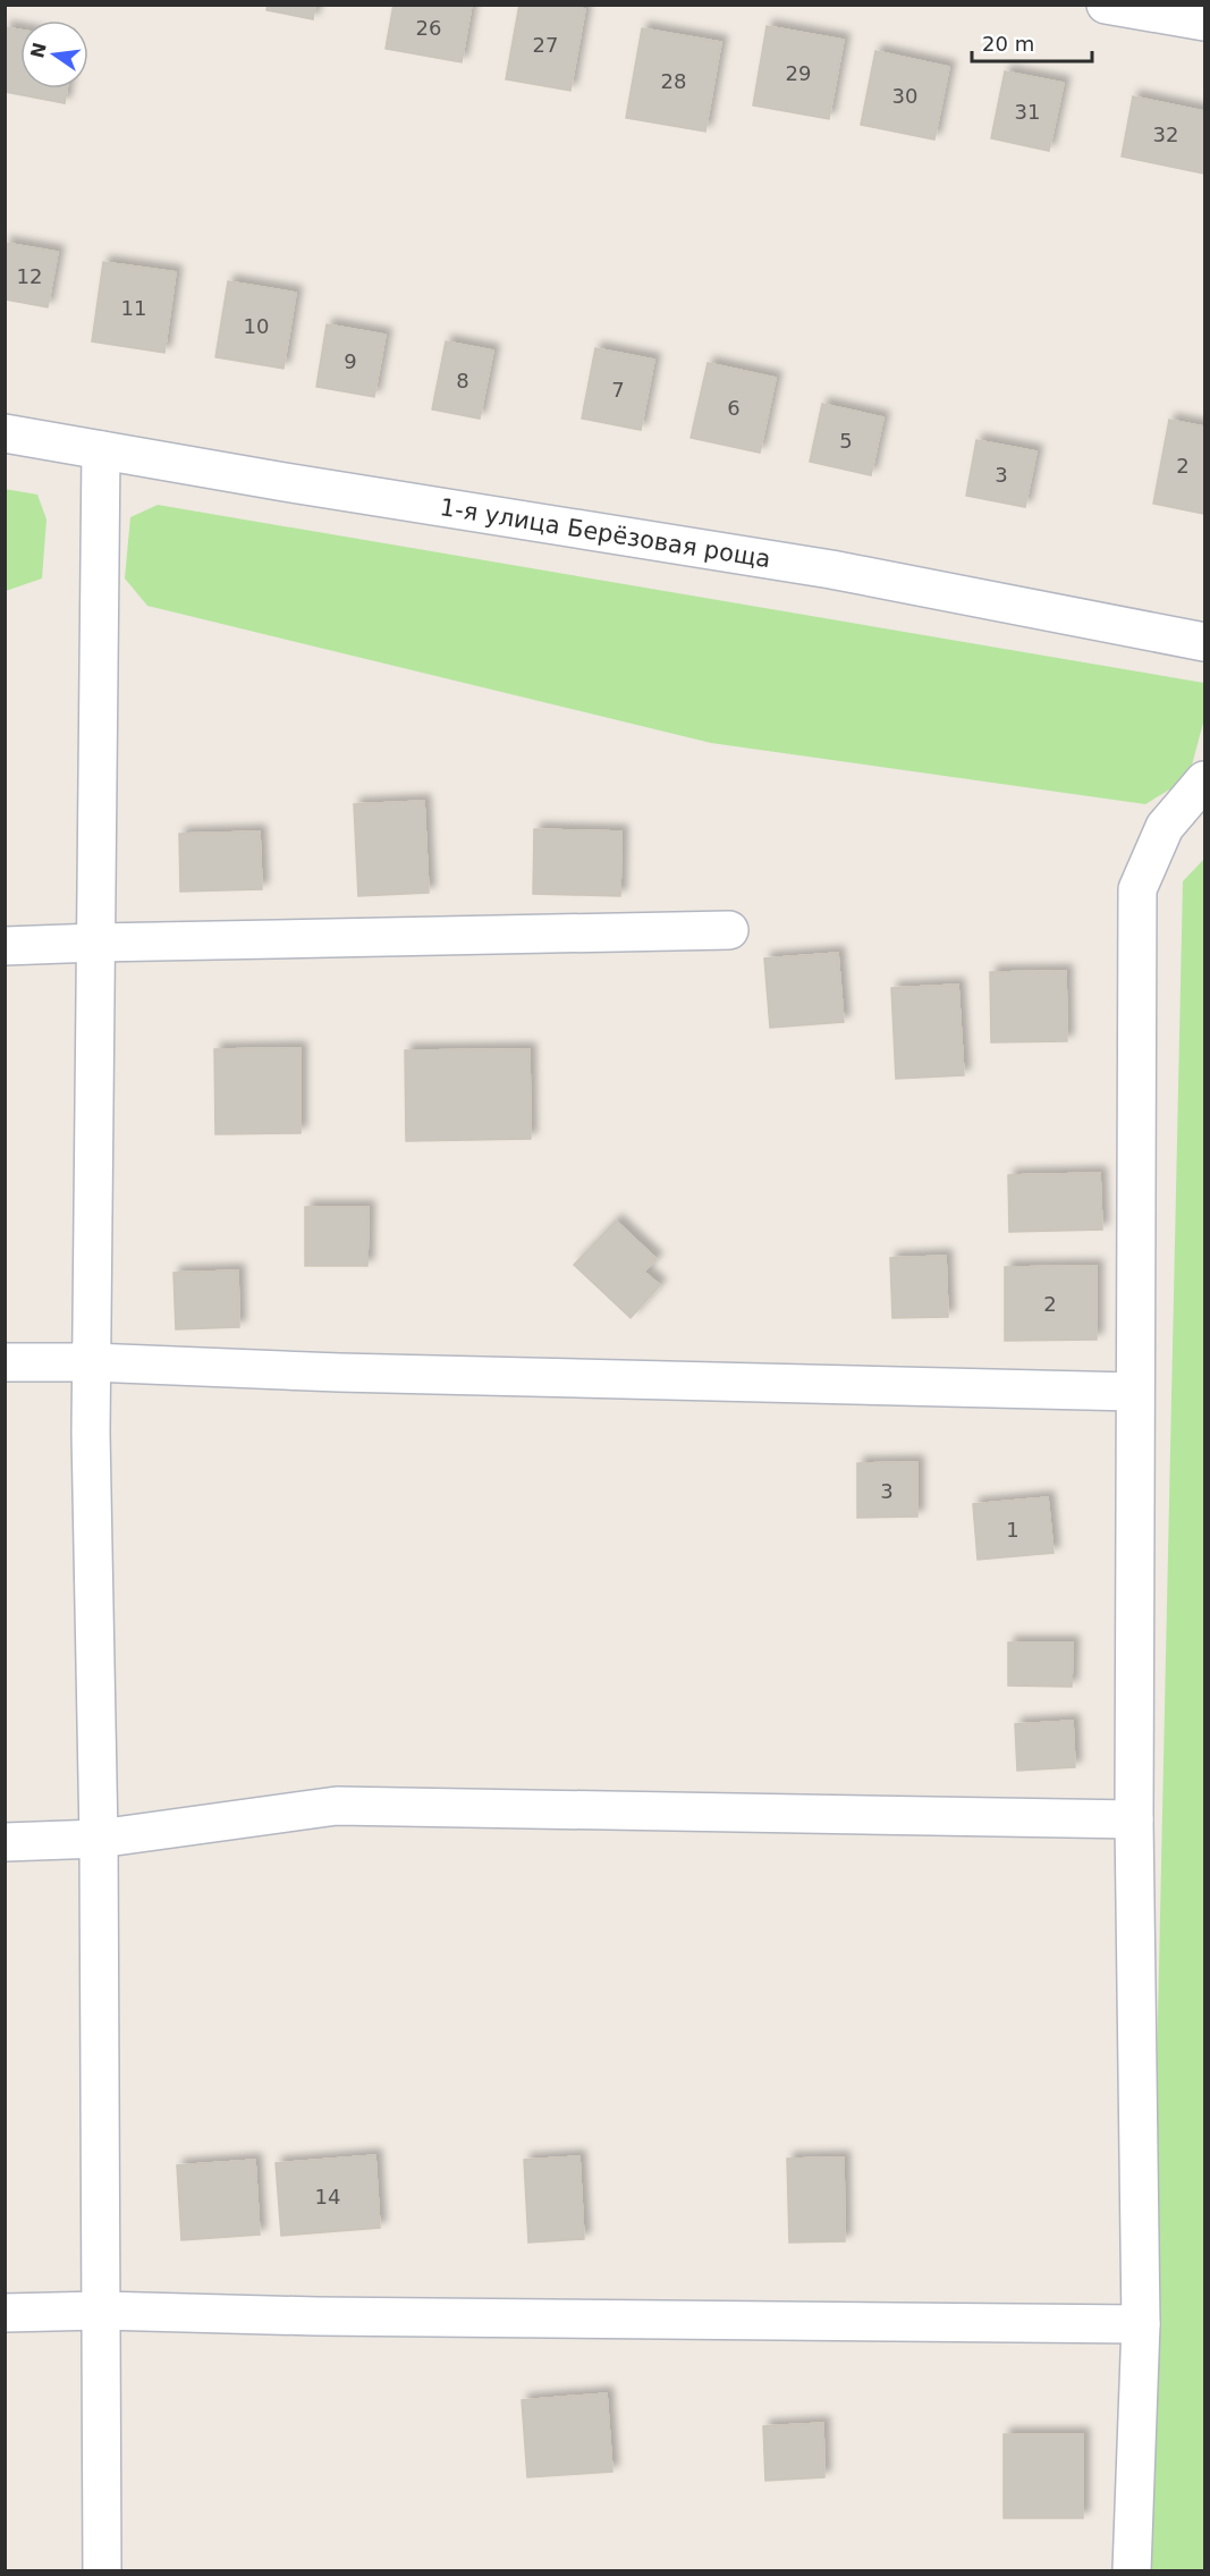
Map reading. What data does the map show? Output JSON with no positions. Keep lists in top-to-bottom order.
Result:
{
  "streets": {
    "street": ["1-я улица Берёзовая роща"]
  },
  "house_numbers": [
    "26",
    "27",
    "29",
    "28",
    "30",
    "31",
    "32",
    "12",
    "11",
    "10",
    "9",
    "8",
    "7",
    "6",
    "5",
    "2",
    "3",
    "2",
    "3",
    "1",
    "14"
  ],
  "scale_bar": "20 m",
  "north": "left"
}
